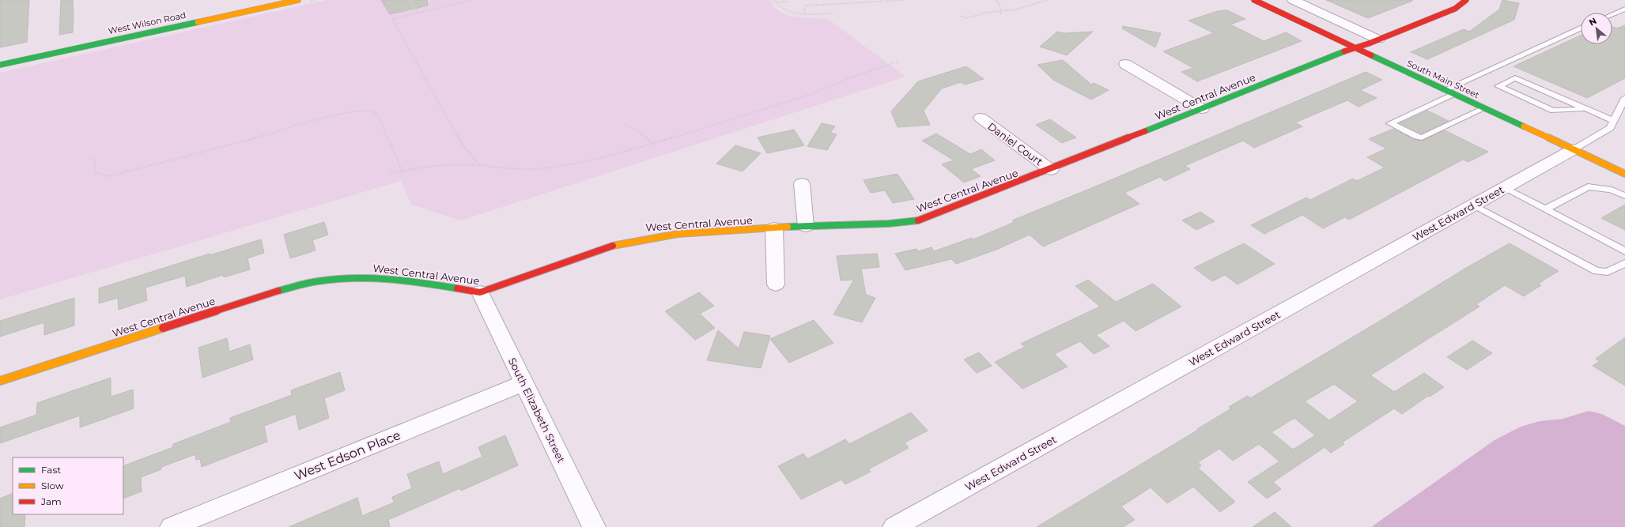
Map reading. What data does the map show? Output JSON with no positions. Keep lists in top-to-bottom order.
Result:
{
  "streets": {
    "street": [
      "West Wilson Road",
      "South Main Street",
      "West Central Avenue",
      "Daniel Court",
      "West Edward Street",
      "South Elizabeth Street",
      "West Edson Place"
    ]
  },
  "crossings": [
    ["South Main Street", "West Central Avenue"],
    ["South Main Street", "West Edward Street"],
    ["West Central Avenue", "Daniel Court"],
    ["West Central Avenue", "South Elizabeth Street"],
    ["South Elizabeth Street", "West Edson Place"]
  ],
  "legend": ["Fast", "Slow", "Jam"],
  "north": "top left"
}
